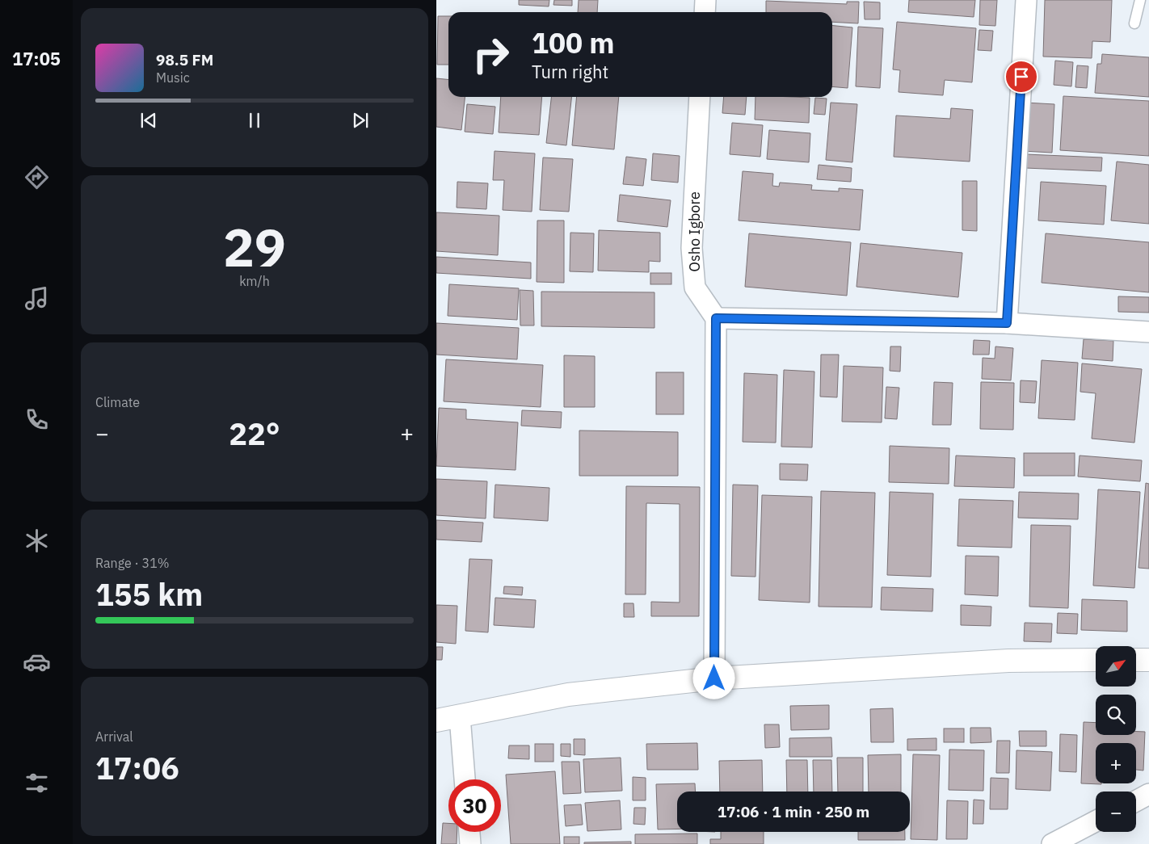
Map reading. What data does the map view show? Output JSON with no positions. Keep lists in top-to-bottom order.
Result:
{
  "streets": {
    "street": ["Osho Igbore"]
  },
  "north": "top right",
  "page": {
    "tabs": "17:05",
    "turn": ["100 m", "Turn right"],
    "song": ["98.5 FM", "Music"],
    "tile": [
      ["29", "km/h"],
      "Climate",
      ["Range · 31%", "155 km"],
      ["Arrival", "17:06"]
    ],
    "heat": ["−", "22°", "+"],
    "map_buttons": ["+", "−"],
    "limit": "30",
    "trip": "17:06 · 1 min · 250 m"
  }
}
